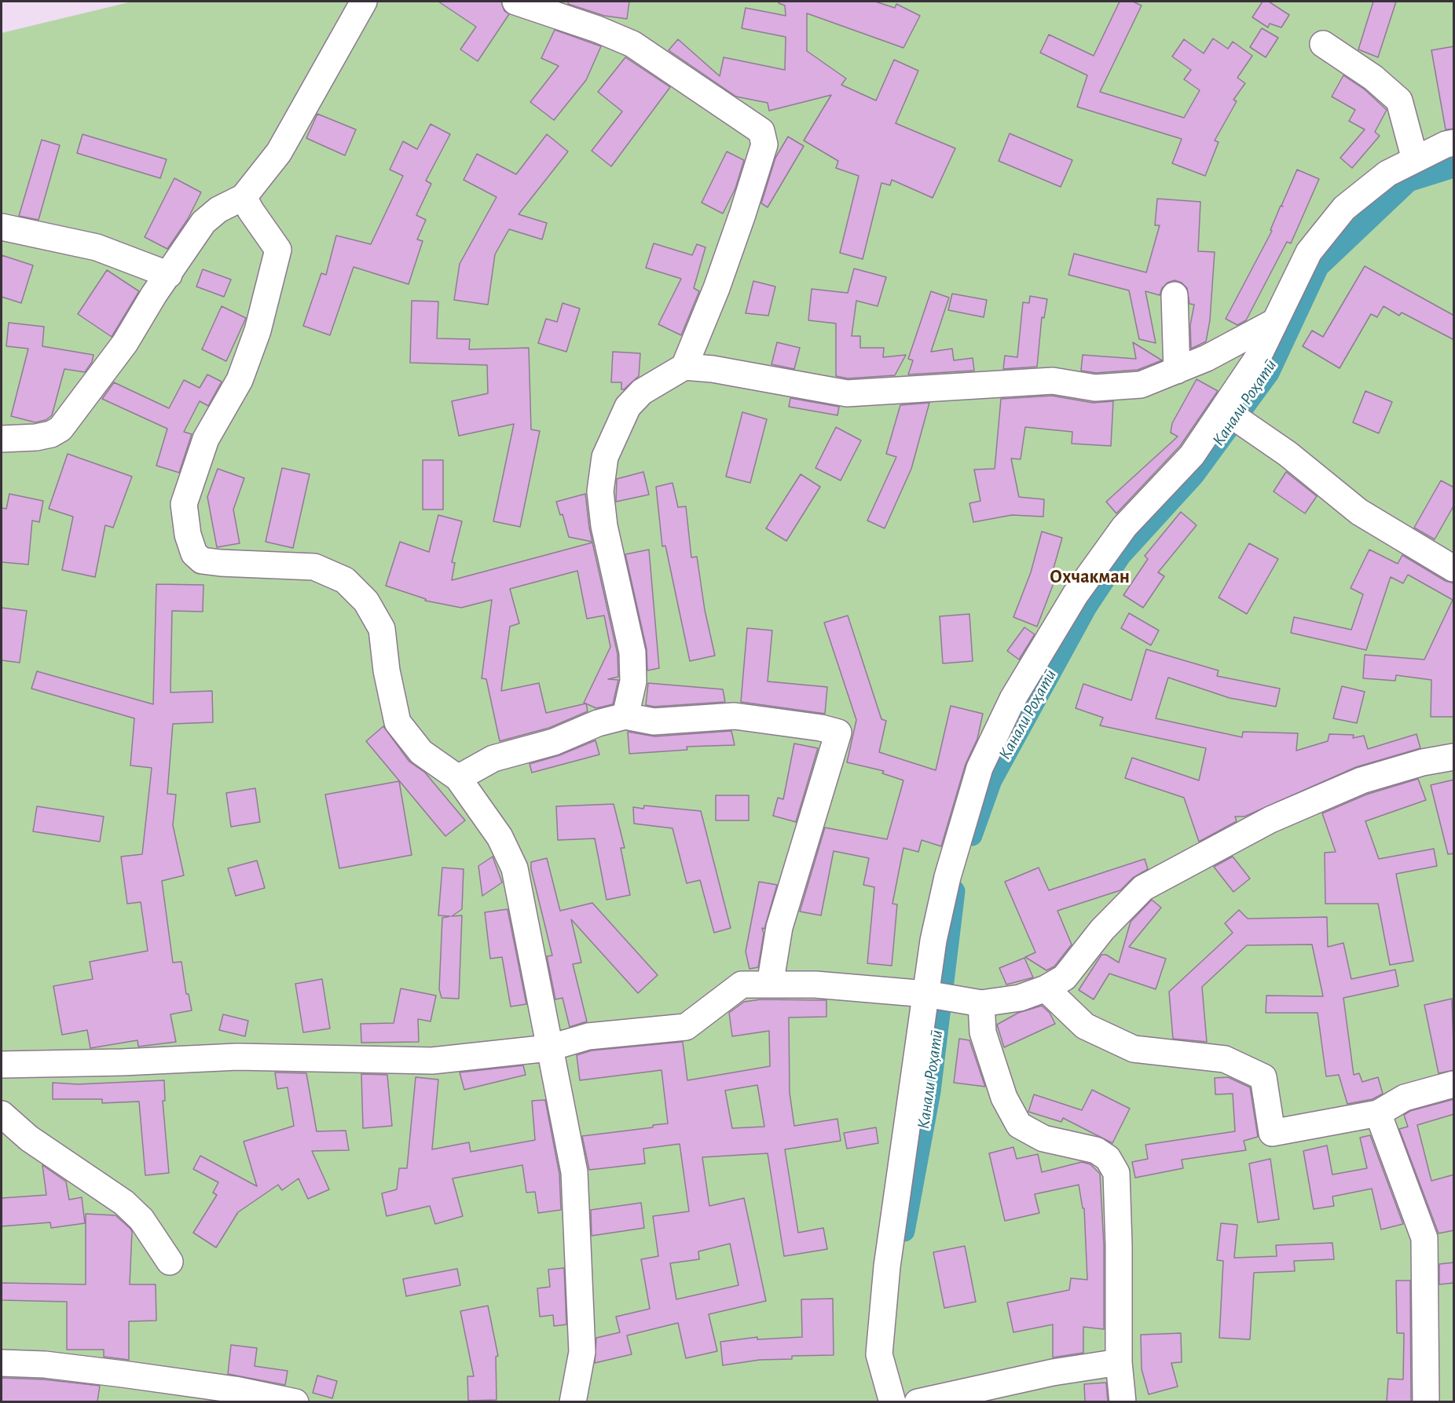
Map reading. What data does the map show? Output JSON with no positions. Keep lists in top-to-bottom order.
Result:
{
  "districts": ["Охчакман"],
  "water": ["Канали Роҳатӣ"]
}
